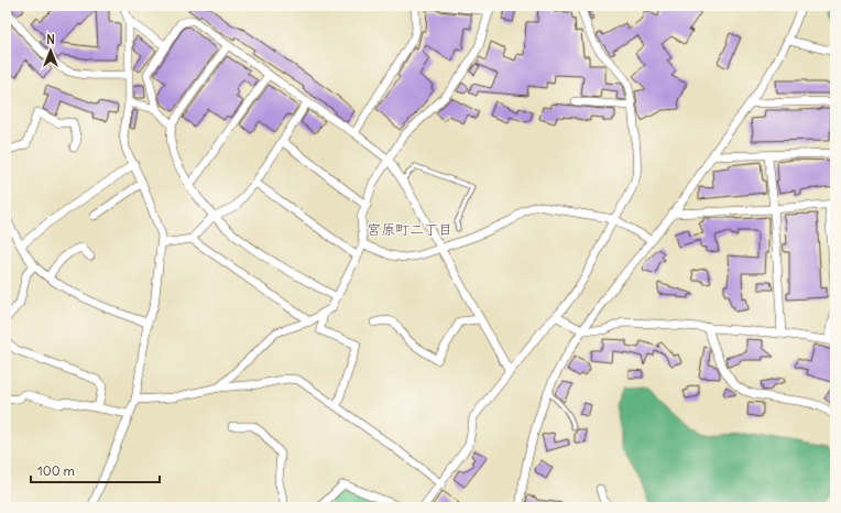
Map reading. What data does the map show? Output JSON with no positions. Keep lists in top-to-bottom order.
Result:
{
  "districts": ["宮原町二丁目"],
  "scale_bar": "100 m",
  "north": "top"
}
